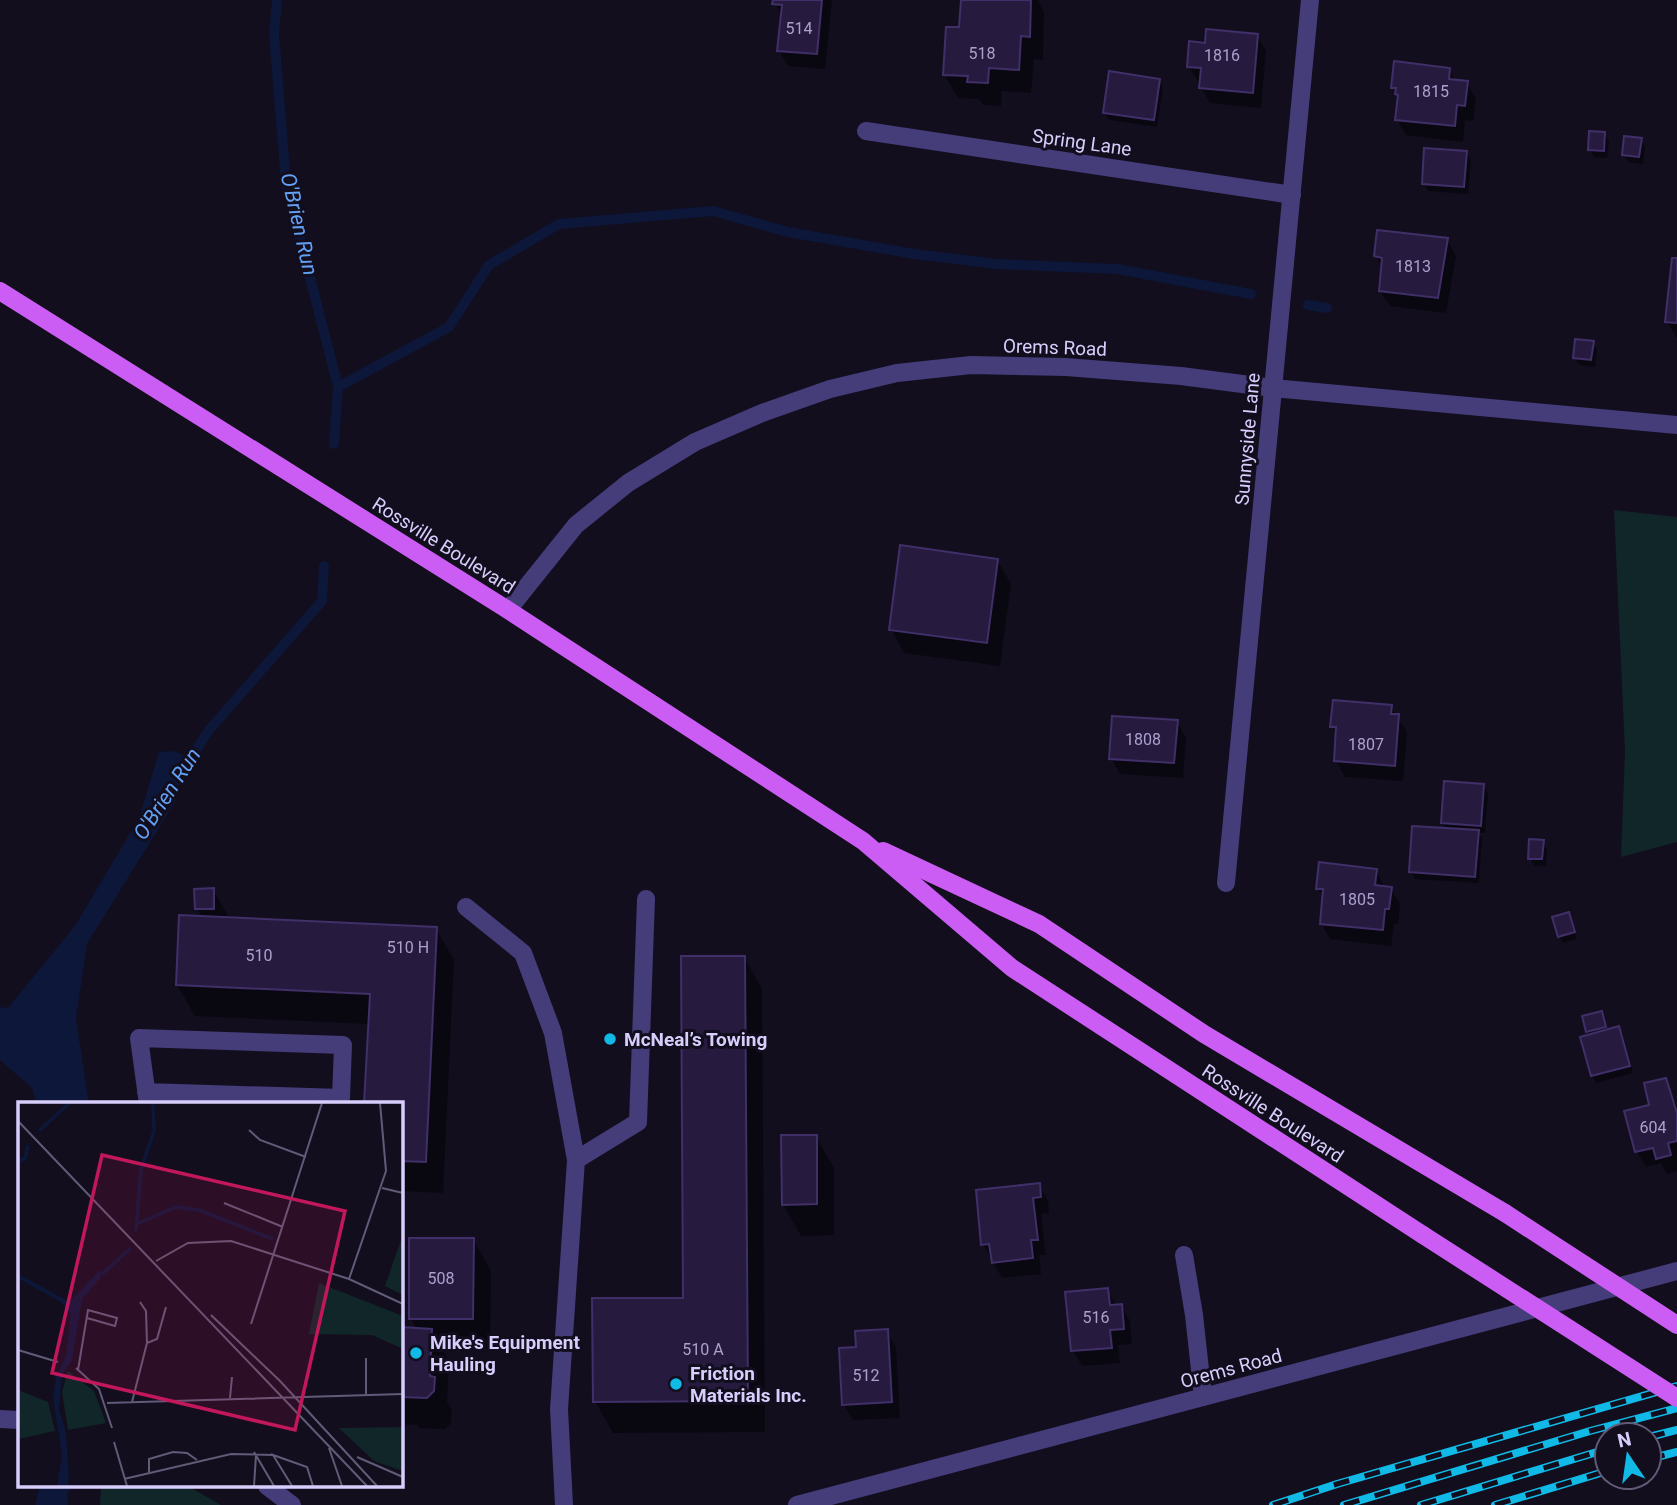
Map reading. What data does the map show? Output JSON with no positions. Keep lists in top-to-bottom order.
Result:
{
  "streets": {
    "main road": ["Rossville Boulevard"],
    "street": ["Spring Lane", "Orems Road", "Sunnyside Lane"]
  },
  "crossings": [
    ["Spring Lane", "Sunnyside Lane"],
    ["Orems Road", "Sunnyside Lane"],
    ["Orems Road", "Rossville Boulevard"]
  ],
  "water": ["O'Brien Run"],
  "places": ["McNeal’s Towing", "Mike's Equipment Hauling", "Friction Materials Inc."],
  "house_numbers": [
    "514",
    "518",
    "1816",
    "1815",
    "1813",
    "1808",
    "1807",
    "1805",
    "510 H",
    "510",
    "604",
    "508",
    "516",
    "510 A",
    "512"
  ],
  "north": "top"
}
